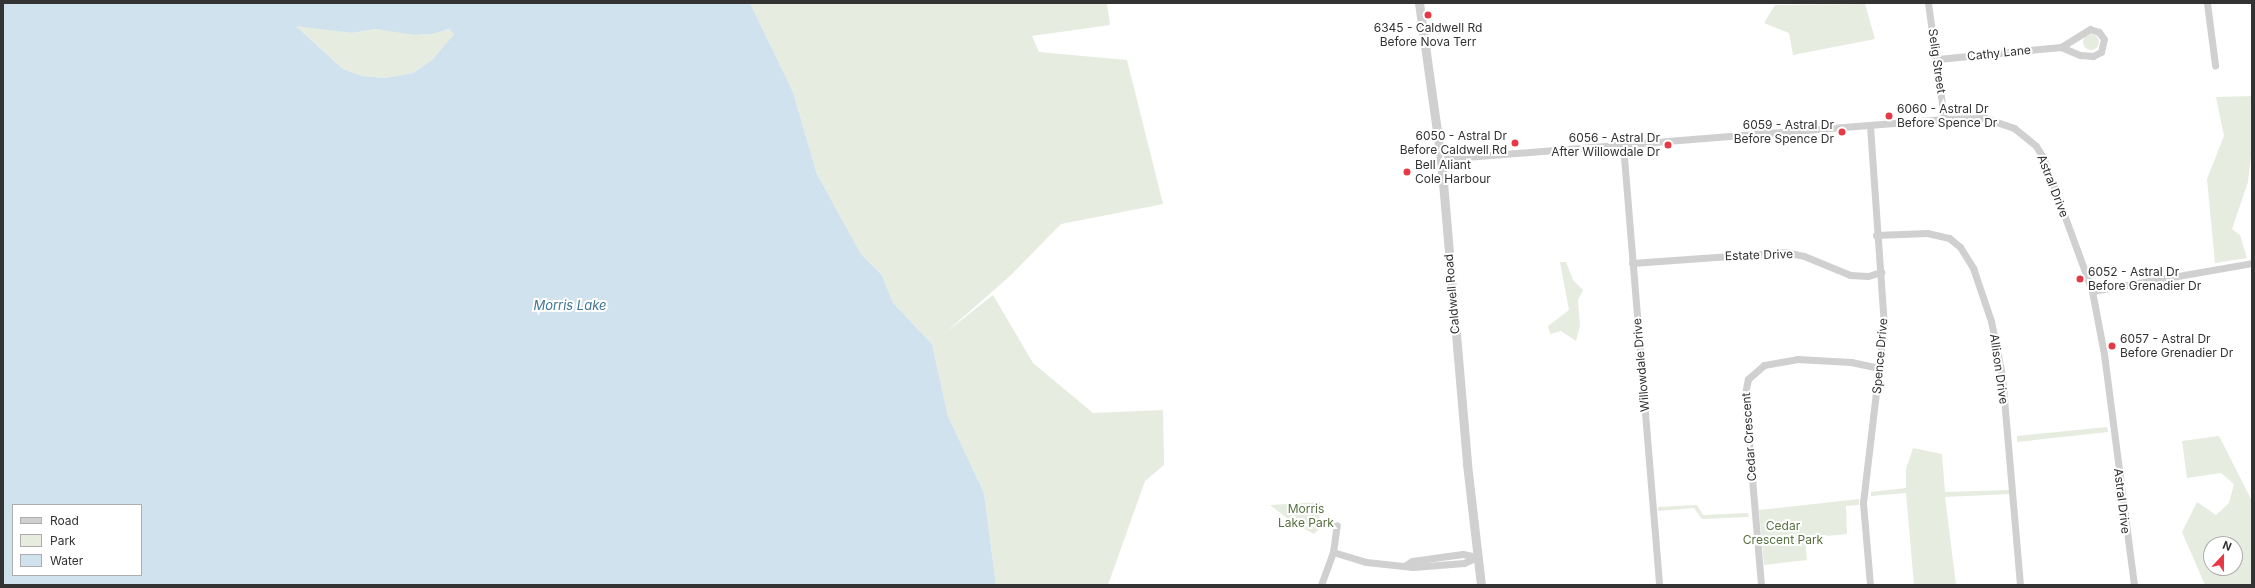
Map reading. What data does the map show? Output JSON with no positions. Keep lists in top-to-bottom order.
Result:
{
  "streets": {
    "street": [
      "Cathy Lane",
      "Selig Street",
      "Astral Drive",
      "Estate Drive",
      "Caldwell Road",
      "Spence Drive",
      "Willowdale Drive",
      "Allison Drive",
      "Cedar Crescent"
    ]
  },
  "crossings": [
    ["Cathy Lane", "Selig Street"],
    ["Selig Street", "Astral Drive"],
    ["Astral Drive", "Caldwell Road"],
    ["Astral Drive", "Spence Drive"],
    ["Astral Drive", "Willowdale Drive"],
    ["Estate Drive", "Spence Drive"],
    ["Estate Drive", "Willowdale Drive"],
    ["Spence Drive", "Allison Drive"],
    ["Spence Drive", "Cedar Crescent"]
  ],
  "water": ["Morris Lake"],
  "parks": ["Morris Lake Park", "Cedar Crescent Park"],
  "places": [
    "6345 - Caldwell Rd Before Nova Terr",
    "6060 - Astral Dr Before Spence Dr",
    "6059 - Astral Dr Before Spence Dr",
    "6050 - Astral Dr Before Caldwell Rd",
    "6056 - Astral Dr After Willowdale Dr",
    "Bell Aliant Cole Harbour",
    "6052 - Astral Dr Before Grenadier Dr",
    "6057 - Astral Dr Before Grenadier Dr"
  ],
  "legend": ["Road", "Park", "Water"],
  "north": "top"
}
